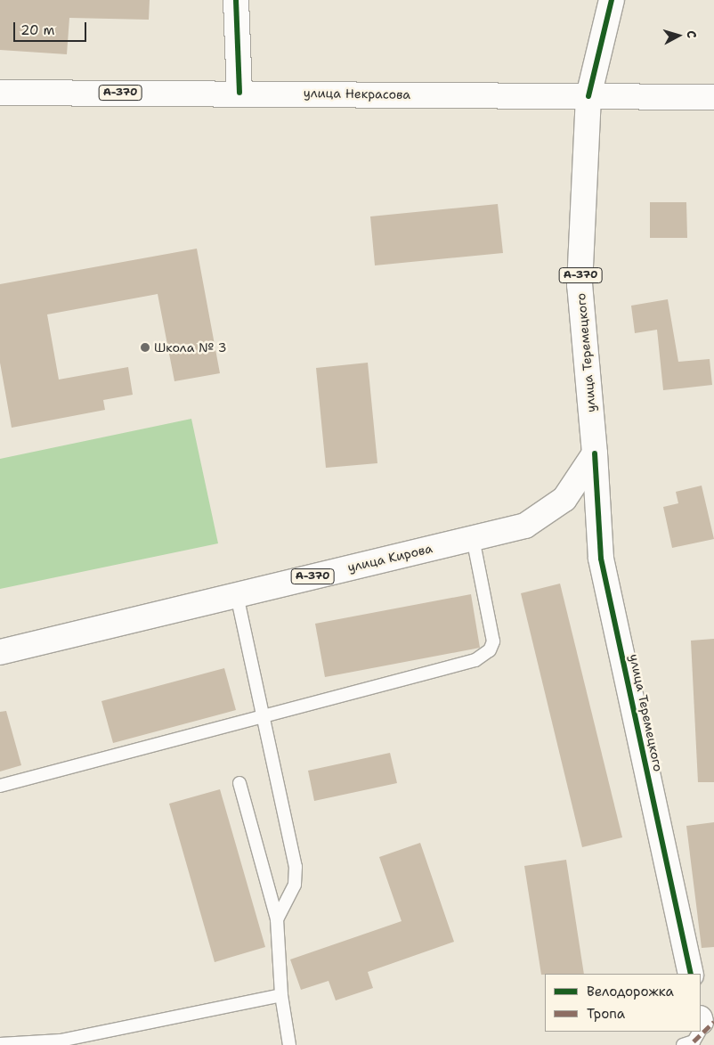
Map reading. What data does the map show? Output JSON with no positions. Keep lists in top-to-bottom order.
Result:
{
  "streets": {
    "main road": [
      "А-370",
      "улица Некрасова",
      "улица Теремецкого",
      "улица Кирова"
    ]
  },
  "crossings": [
    ["улица Некрасова", "улица Теремецкого"],
    ["улица Теремецкого", "улица Кирова"]
  ],
  "places": ["Школа № 3"],
  "legend": ["Велодорожка", "Тропа"],
  "scale_bar": "20 m",
  "north": "right"
}
